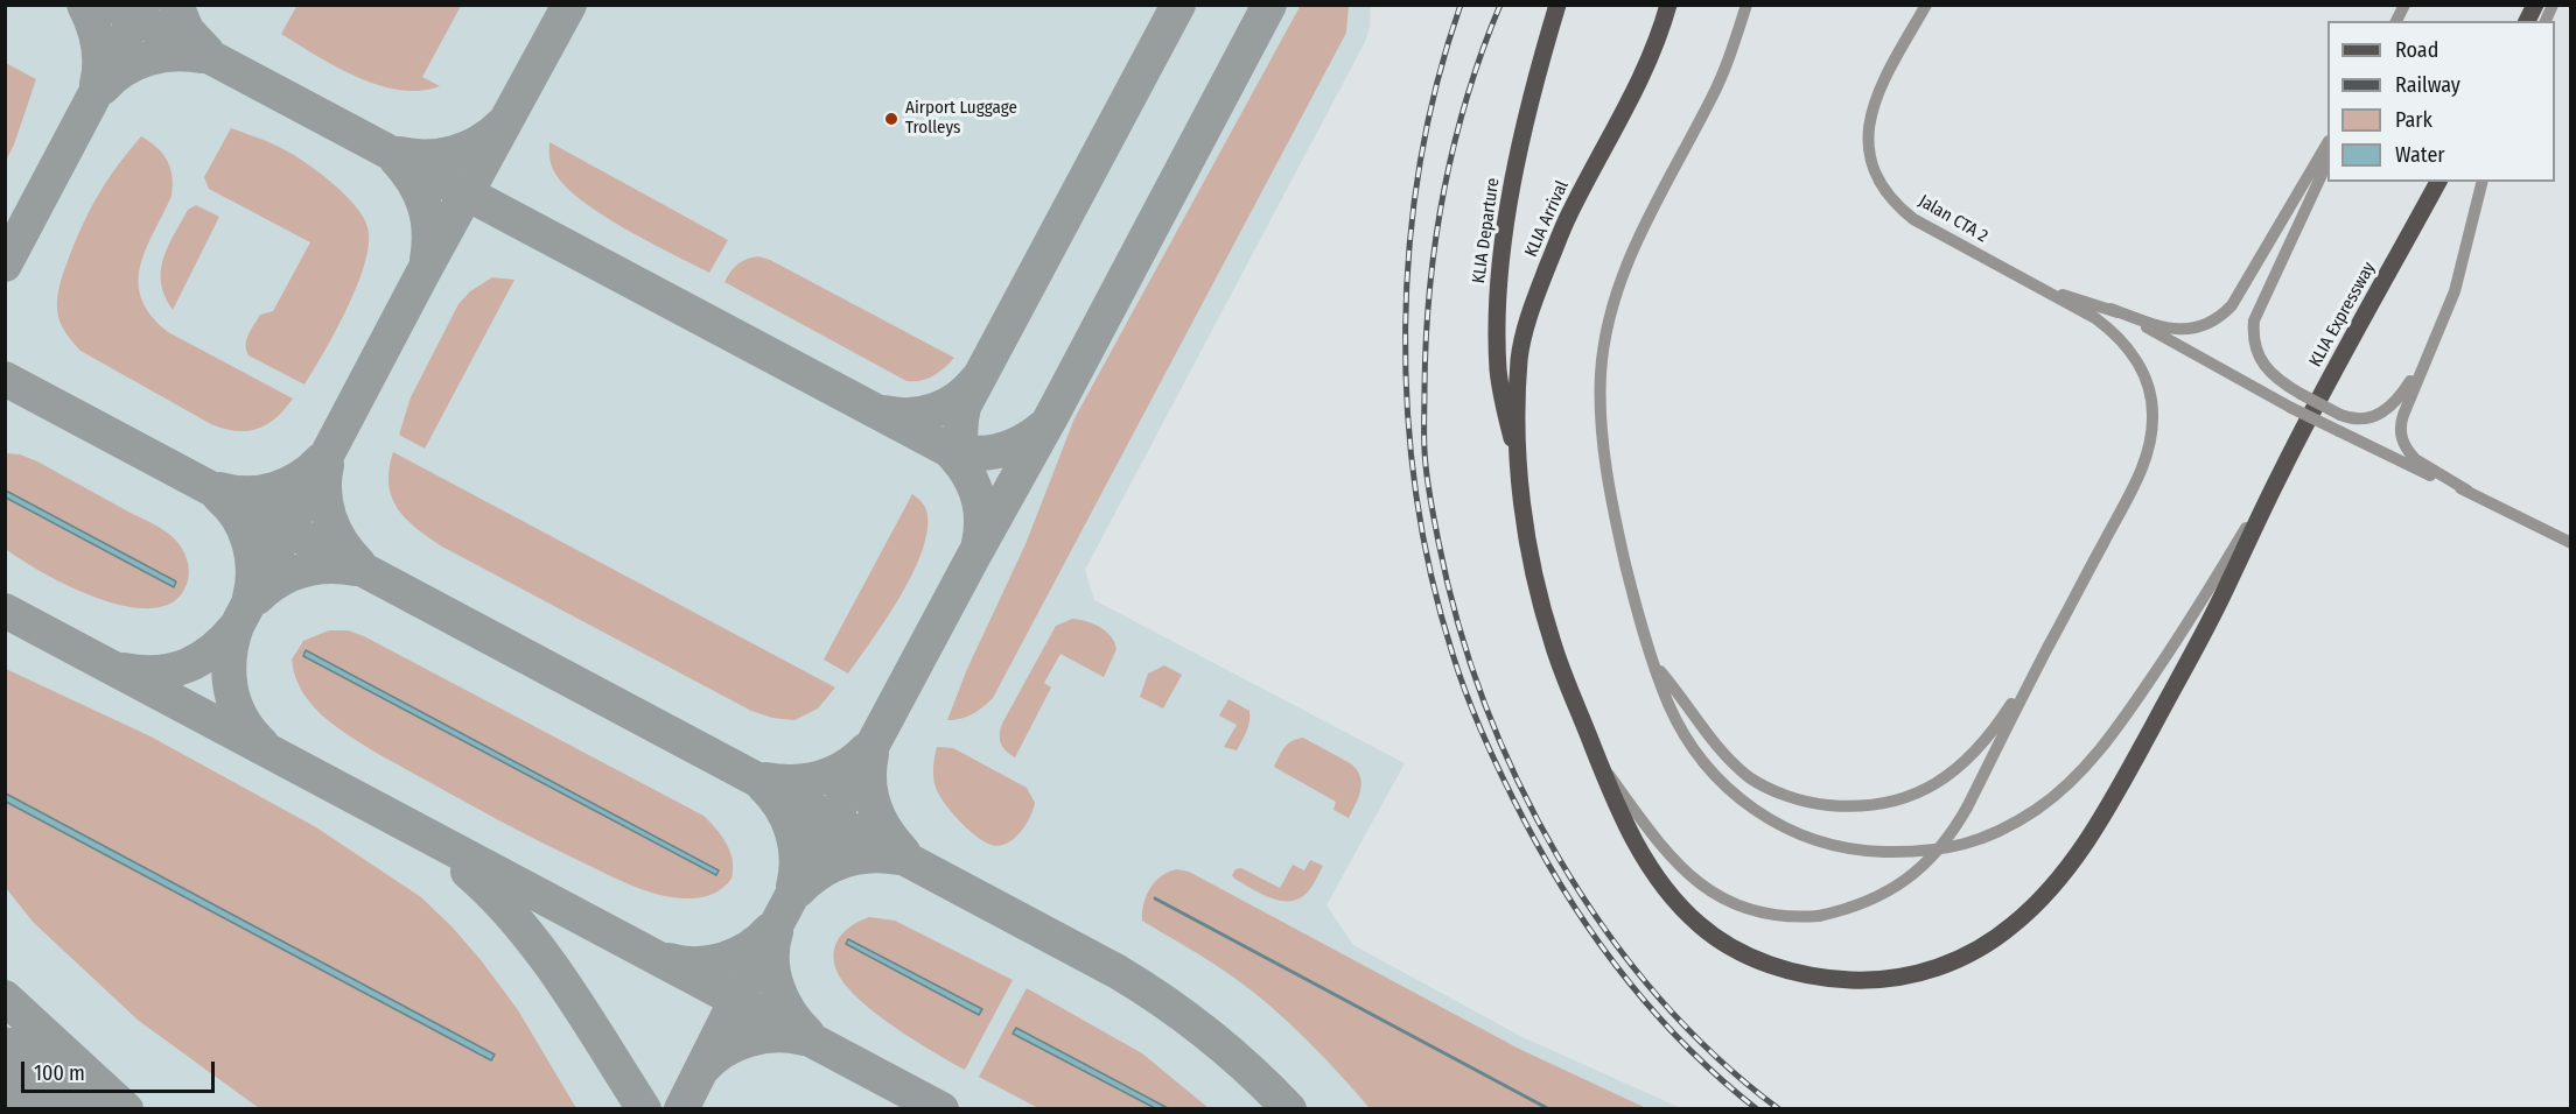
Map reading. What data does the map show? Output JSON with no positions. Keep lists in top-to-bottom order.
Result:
{
  "streets": {
    "main road": ["KLIA Arrival", "KLIA Departure", "KLIA Expressway"],
    "street": ["Jalan CTA 2"]
  },
  "crossings": [
    ["KLIA Arrival", "KLIA Departure"],
    ["KLIA Arrival", "KLIA Expressway"],
    ["KLIA Departure", "KLIA Expressway"]
  ],
  "places": ["Airport Luggage Trolleys"],
  "legend": [
    "Road",
    "Railway",
    "Park",
    "Water"
  ],
  "scale_bar": "100 m"
}
